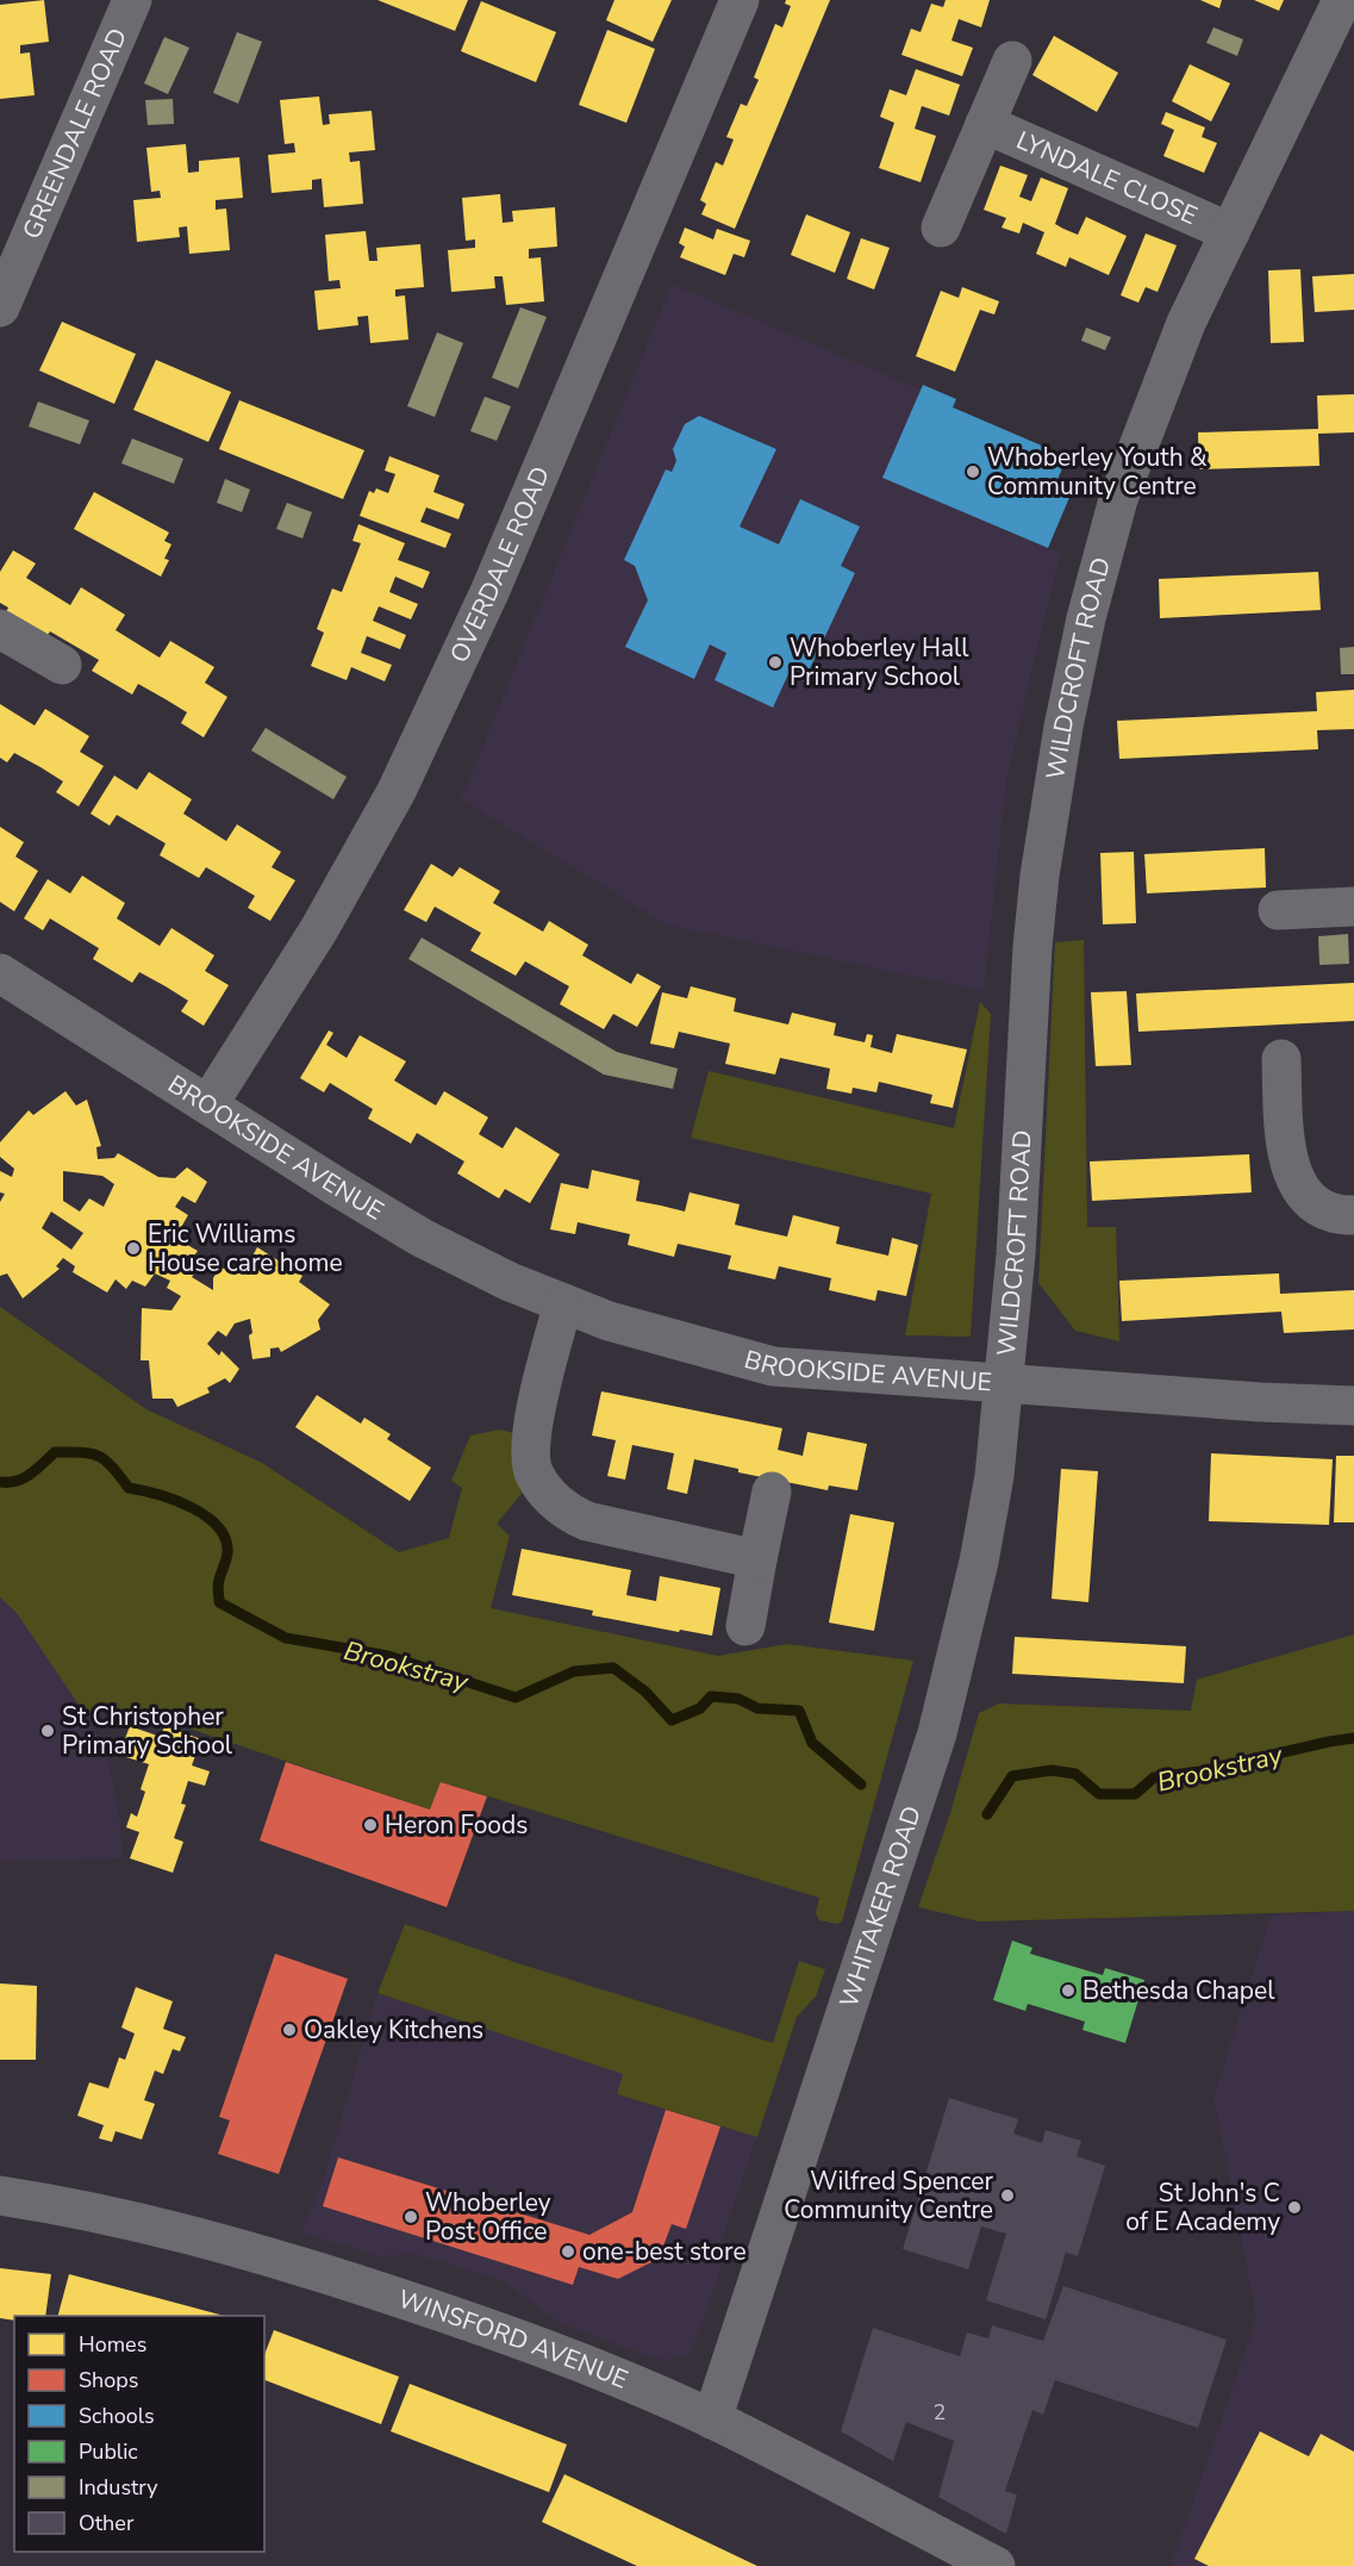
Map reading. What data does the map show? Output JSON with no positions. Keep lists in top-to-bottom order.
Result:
{
  "streets": {
    "street": [
      "GREENDALE ROAD",
      "LYNDALE CLOSE",
      "OVERDALE ROAD",
      "WILDCROFT ROAD",
      "BROOKSIDE AVENUE",
      "WHITAKER ROAD",
      "WINSFORD AVENUE"
    ]
  },
  "crossings": [
    ["LYNDALE CLOSE", "WILDCROFT ROAD"],
    ["OVERDALE ROAD", "BROOKSIDE AVENUE"],
    ["WILDCROFT ROAD", "BROOKSIDE AVENUE"],
    ["WILDCROFT ROAD", "WHITAKER ROAD"],
    ["BROOKSIDE AVENUE", "WHITAKER ROAD"],
    ["WHITAKER ROAD", "WINSFORD AVENUE"]
  ],
  "water": ["Brookstray"],
  "places": [
    "Whoberley Youth & Community Centre",
    "Whoberley Hall Primary School",
    "Eric Williams House care home",
    "St Christopher Primary School",
    "Heron Foods",
    "Bethesda Chapel",
    "Oakley Kitchens",
    "Wilfred Spencer Community Centre",
    "St John's C of E Academy",
    "Whoberley Post Office",
    "one-best store"
  ],
  "house_numbers": ["2"],
  "legend": [
    "Homes",
    "Shops",
    "Schools",
    "Public",
    "Industry",
    "Other"
  ]
}
